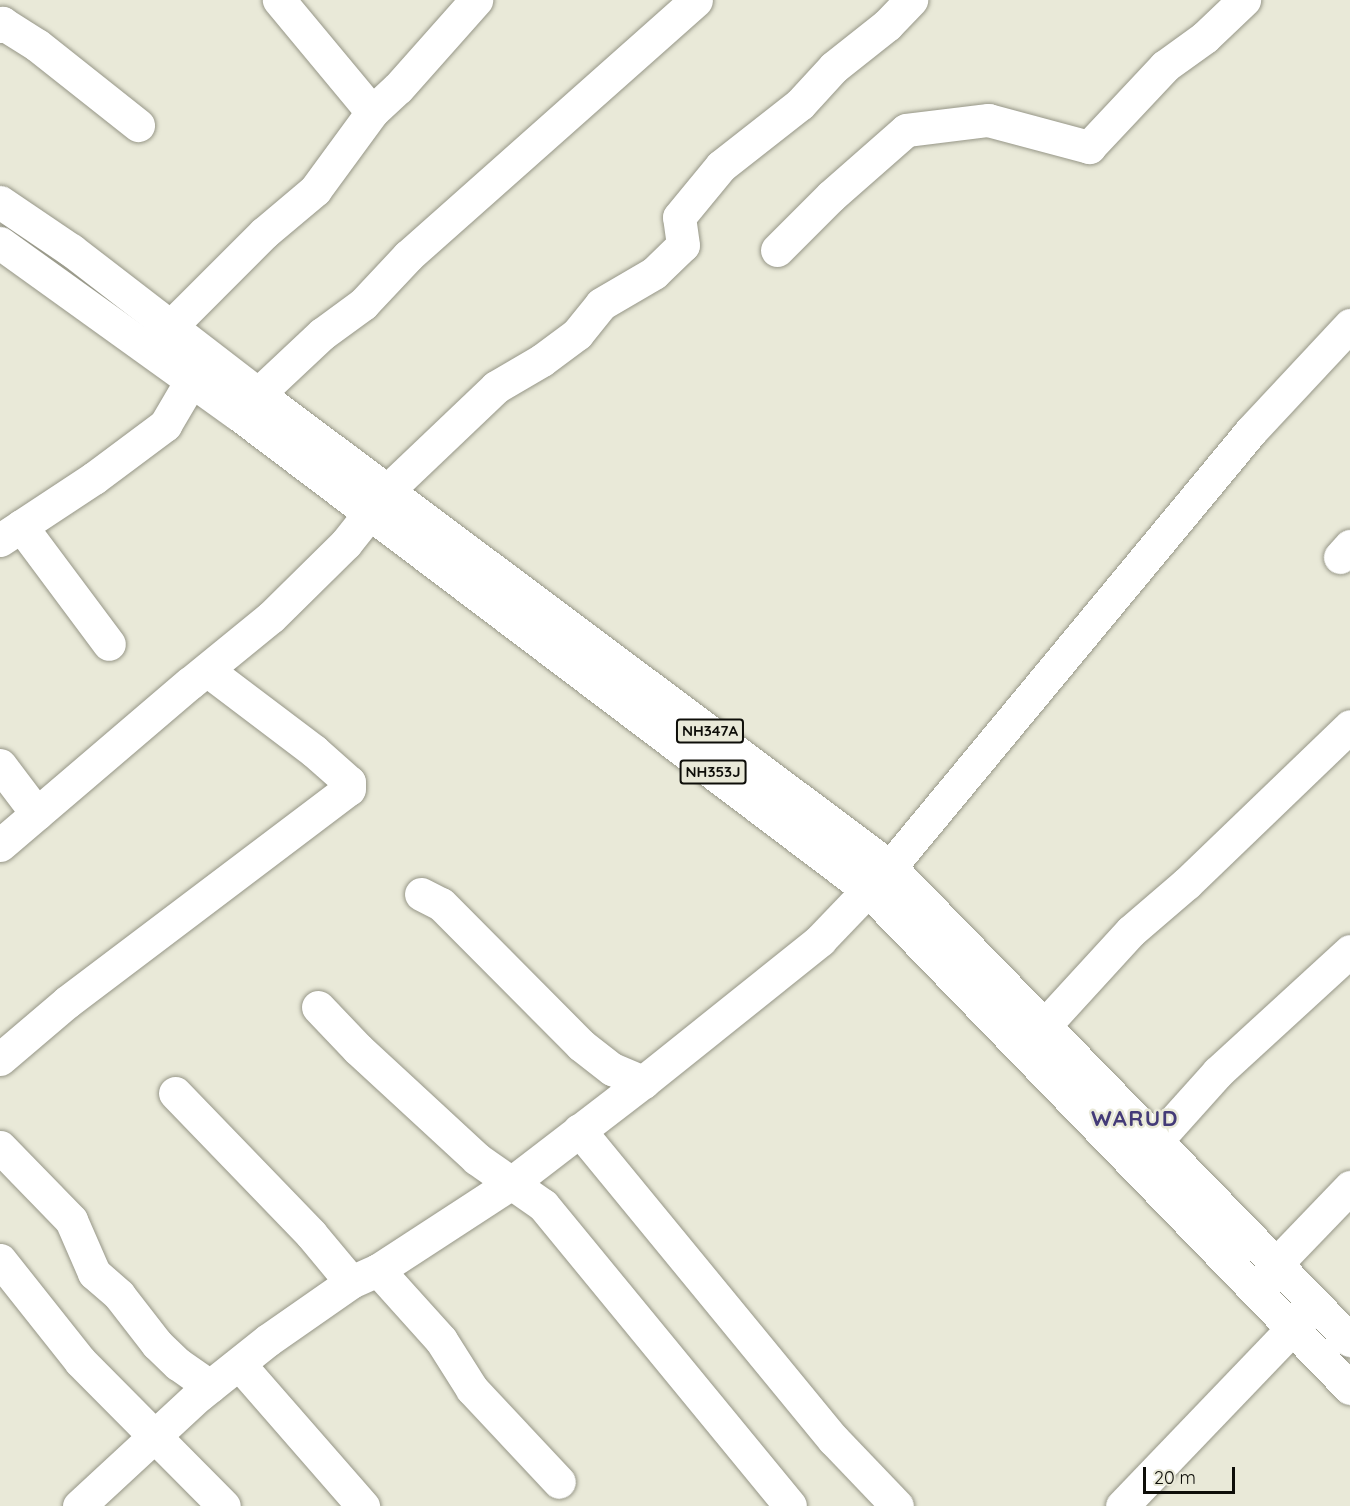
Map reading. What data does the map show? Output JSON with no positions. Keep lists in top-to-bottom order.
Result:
{
  "streets": {
    "main road": ["NH347A"]
  },
  "districts": ["WARUD"],
  "scale_bar": "20 m"
}
